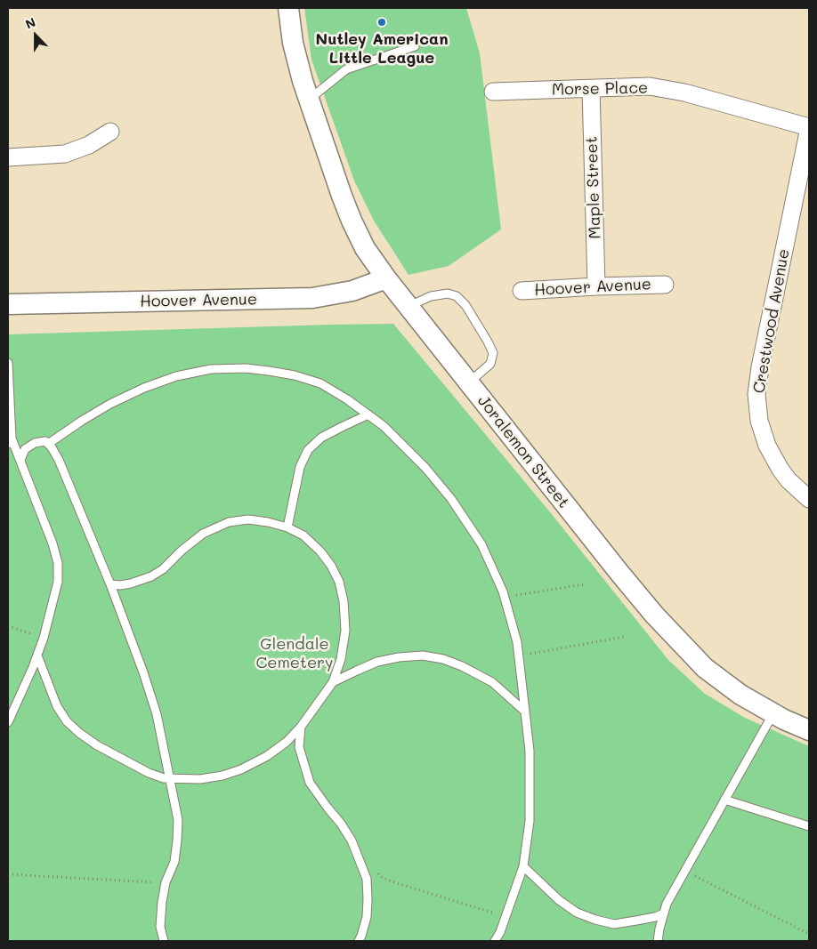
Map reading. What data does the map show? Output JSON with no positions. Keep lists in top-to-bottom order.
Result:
{
  "streets": {
    "street": [
      "Morse Place",
      "Maple Street",
      "Hoover Avenue",
      "Crestwood Avenue",
      "Joralemon Street"
    ]
  },
  "crossings": [
    ["Morse Place", "Maple Street"],
    ["Morse Place", "Crestwood Avenue"],
    ["Maple Street", "Hoover Avenue"],
    ["Hoover Avenue", "Joralemon Street"]
  ],
  "parks": ["Glendale Cemetery"],
  "places": ["Nutley American Little League"],
  "north": "top"
}
